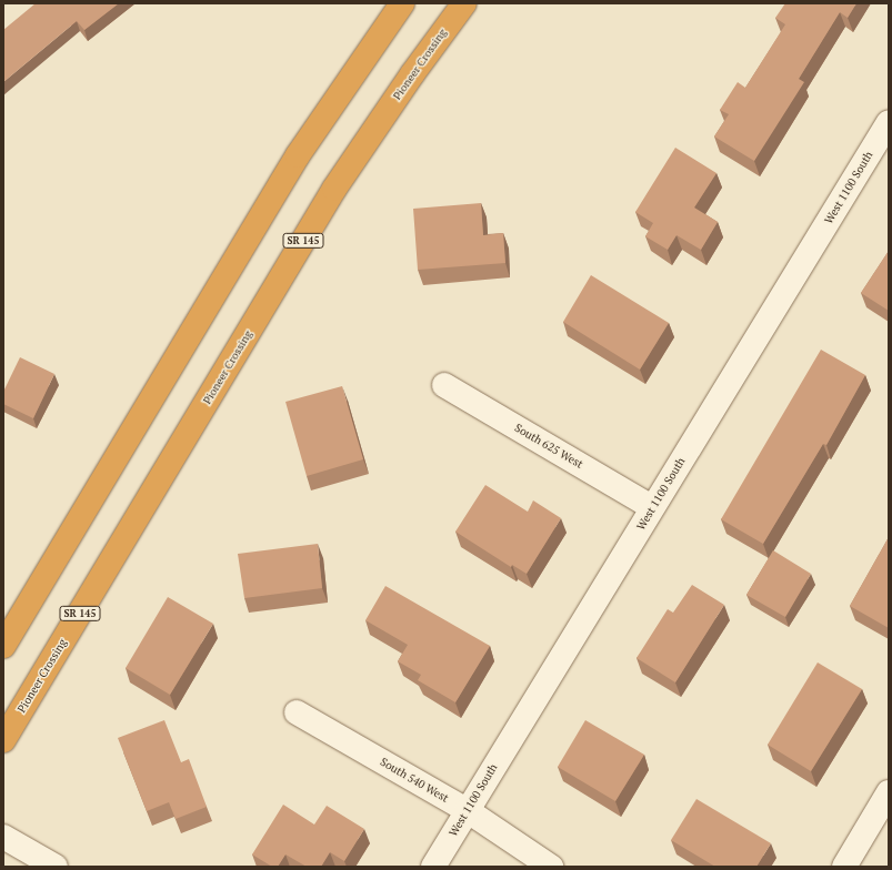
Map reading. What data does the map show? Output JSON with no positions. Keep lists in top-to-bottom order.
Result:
{
  "streets": {
    "highway": ["Pioneer Crossing", "SR 145"],
    "street": ["West 1100 South", "South 625 West", "South 540 West"]
  },
  "crossings": [
    ["West 1100 South", "South 625 West"],
    ["West 1100 South", "South 540 West"]
  ]
}
